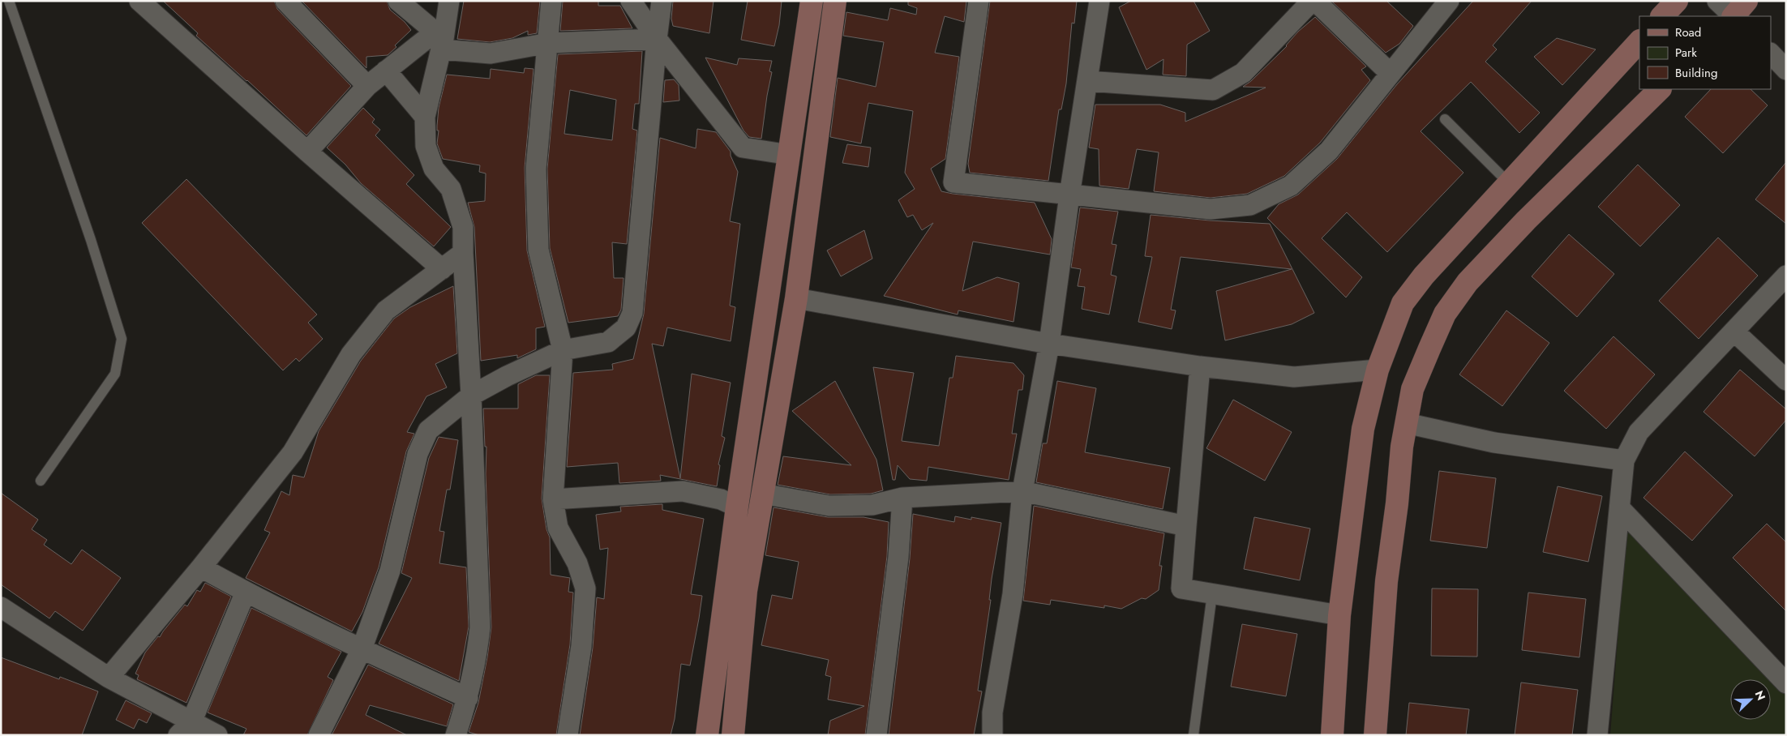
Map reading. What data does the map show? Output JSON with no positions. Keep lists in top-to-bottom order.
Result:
{
  "legend": ["Road", "Park", "Building"],
  "north": "top right"
}
